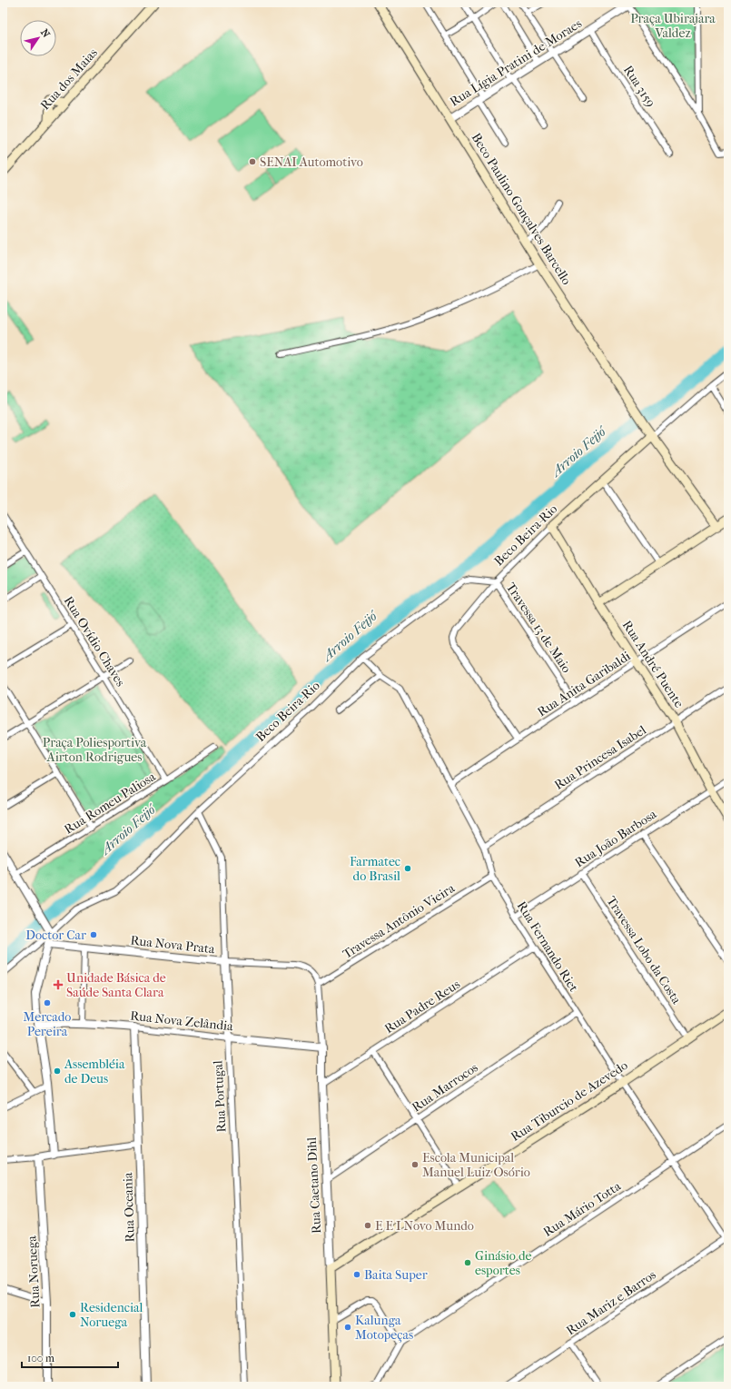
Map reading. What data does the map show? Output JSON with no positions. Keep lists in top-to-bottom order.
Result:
{
  "streets": {
    "main road": [
      "Rua dos Maias",
      "Beco Paulino Gonçalves Barcello",
      "Beco Beira-Rio",
      "Rua André Puente",
      "Rua Tiburcio de Azevedo",
      "Rua Caetano Dihl"
    ],
    "street": [
      "Rua Lígia Pratini de Moraes",
      "Rua 3159",
      "Travessa 13 de Maio",
      "Rua Ovídio Chaves",
      "Rua Anita Garibaldi",
      "Rua Princesa Isabel",
      "Rua Romeu Paliosa",
      "Rua João Barbosa",
      "Travessa Antônio Vieira",
      "Rua Nova Prata",
      "Rua Fernando Riet",
      "Travessa Lobo da Costa",
      "Rua Padre Reus",
      "Rua Nova Zelândia",
      "Rua Marrocos",
      "Rua Portugal",
      "Rua Oceania",
      "Rua Mário Totta",
      "Rua Noruega",
      "Rua Mariz e Barros"
    ]
  },
  "crossings": [
    ["Rua Lígia Pratini de Moraes", "Rua 3159"],
    ["Rua Lígia Pratini de Moraes", "Beco Paulino Gonçalves Barcello"],
    ["Beco Paulino Gonçalves Barcello", "Beco Beira-Rio"],
    ["Beco Beira-Rio", "Travessa 13 de Maio"],
    ["Beco Beira-Rio", "Rua André Puente"],
    ["Beco Beira-Rio", "Rua Fernando Riet"],
    ["Beco Beira-Rio", "Rua Portugal"],
    ["Travessa 13 de Maio", "Rua Anita Garibaldi"],
    ["Rua Ovídio Chaves", "Rua Romeu Paliosa"],
    ["Rua André Puente", "Rua Anita Garibaldi"],
    ["Rua André Puente", "Rua Princesa Isabel"],
    ["Rua André Puente", "Rua João Barbosa"],
    ["Rua Anita Garibaldi", "Rua Fernando Riet"],
    ["Rua Princesa Isabel", "Rua Fernando Riet"],
    ["Rua João Barbosa", "Rua Fernando Riet"],
    ["Rua João Barbosa", "Travessa Lobo da Costa"],
    ["Travessa Antônio Vieira", "Rua Nova Prata"],
    ["Travessa Antônio Vieira", "Rua Fernando Riet"],
    ["Travessa Antônio Vieira", "Rua Caetano Dihl"],
    ["Rua Nova Prata", "Rua Portugal"],
    ["Rua Nova Prata", "Rua Caetano Dihl"],
    ["Rua Fernando Riet", "Rua Padre Reus"],
    ["Rua Fernando Riet", "Rua Marrocos"],
    ["Rua Fernando Riet", "Rua Tiburcio de Azevedo"],
    ["Rua Fernando Riet", "Rua Mário Totta"],
    ["Rua Fernando Riet", "Rua Mariz e Barros"],
    ["Travessa Lobo da Costa", "Rua Tiburcio de Azevedo"],
    ["Rua Padre Reus", "Rua Caetano Dihl"],
    ["Rua Nova Zelândia", "Rua Portugal"],
    ["Rua Nova Zelândia", "Rua Caetano Dihl"],
    ["Rua Nova Zelândia", "Rua Oceania"],
    ["Rua Marrocos", "Rua Caetano Dihl"],
    ["Rua Tiburcio de Azevedo", "Rua Caetano Dihl"]
  ],
  "water": ["Arroio Feijó"],
  "parks": ["Praça Ubirajara Valdez", "Praça Poliesportiva Airton Rodrigues"],
  "places": {
    "other": [
      "SENAI Automotivo",
      "Farmatec do Brasil",
      "Doctor Car",
      "Mercado Pereira",
      "Assembléia de Deus",
      "Escola Municipal Manuel Luiz Osório",
      "E E I Novo Mundo",
      "Ginásio de esportes",
      "Baita Super",
      "Residencial Noruega",
      "Kalunga Motopeças"
    ],
    "health": ["Unidade Básica de Saúde Santa Clara"]
  },
  "scale_bar": "100 m",
  "north": "top right"
}
